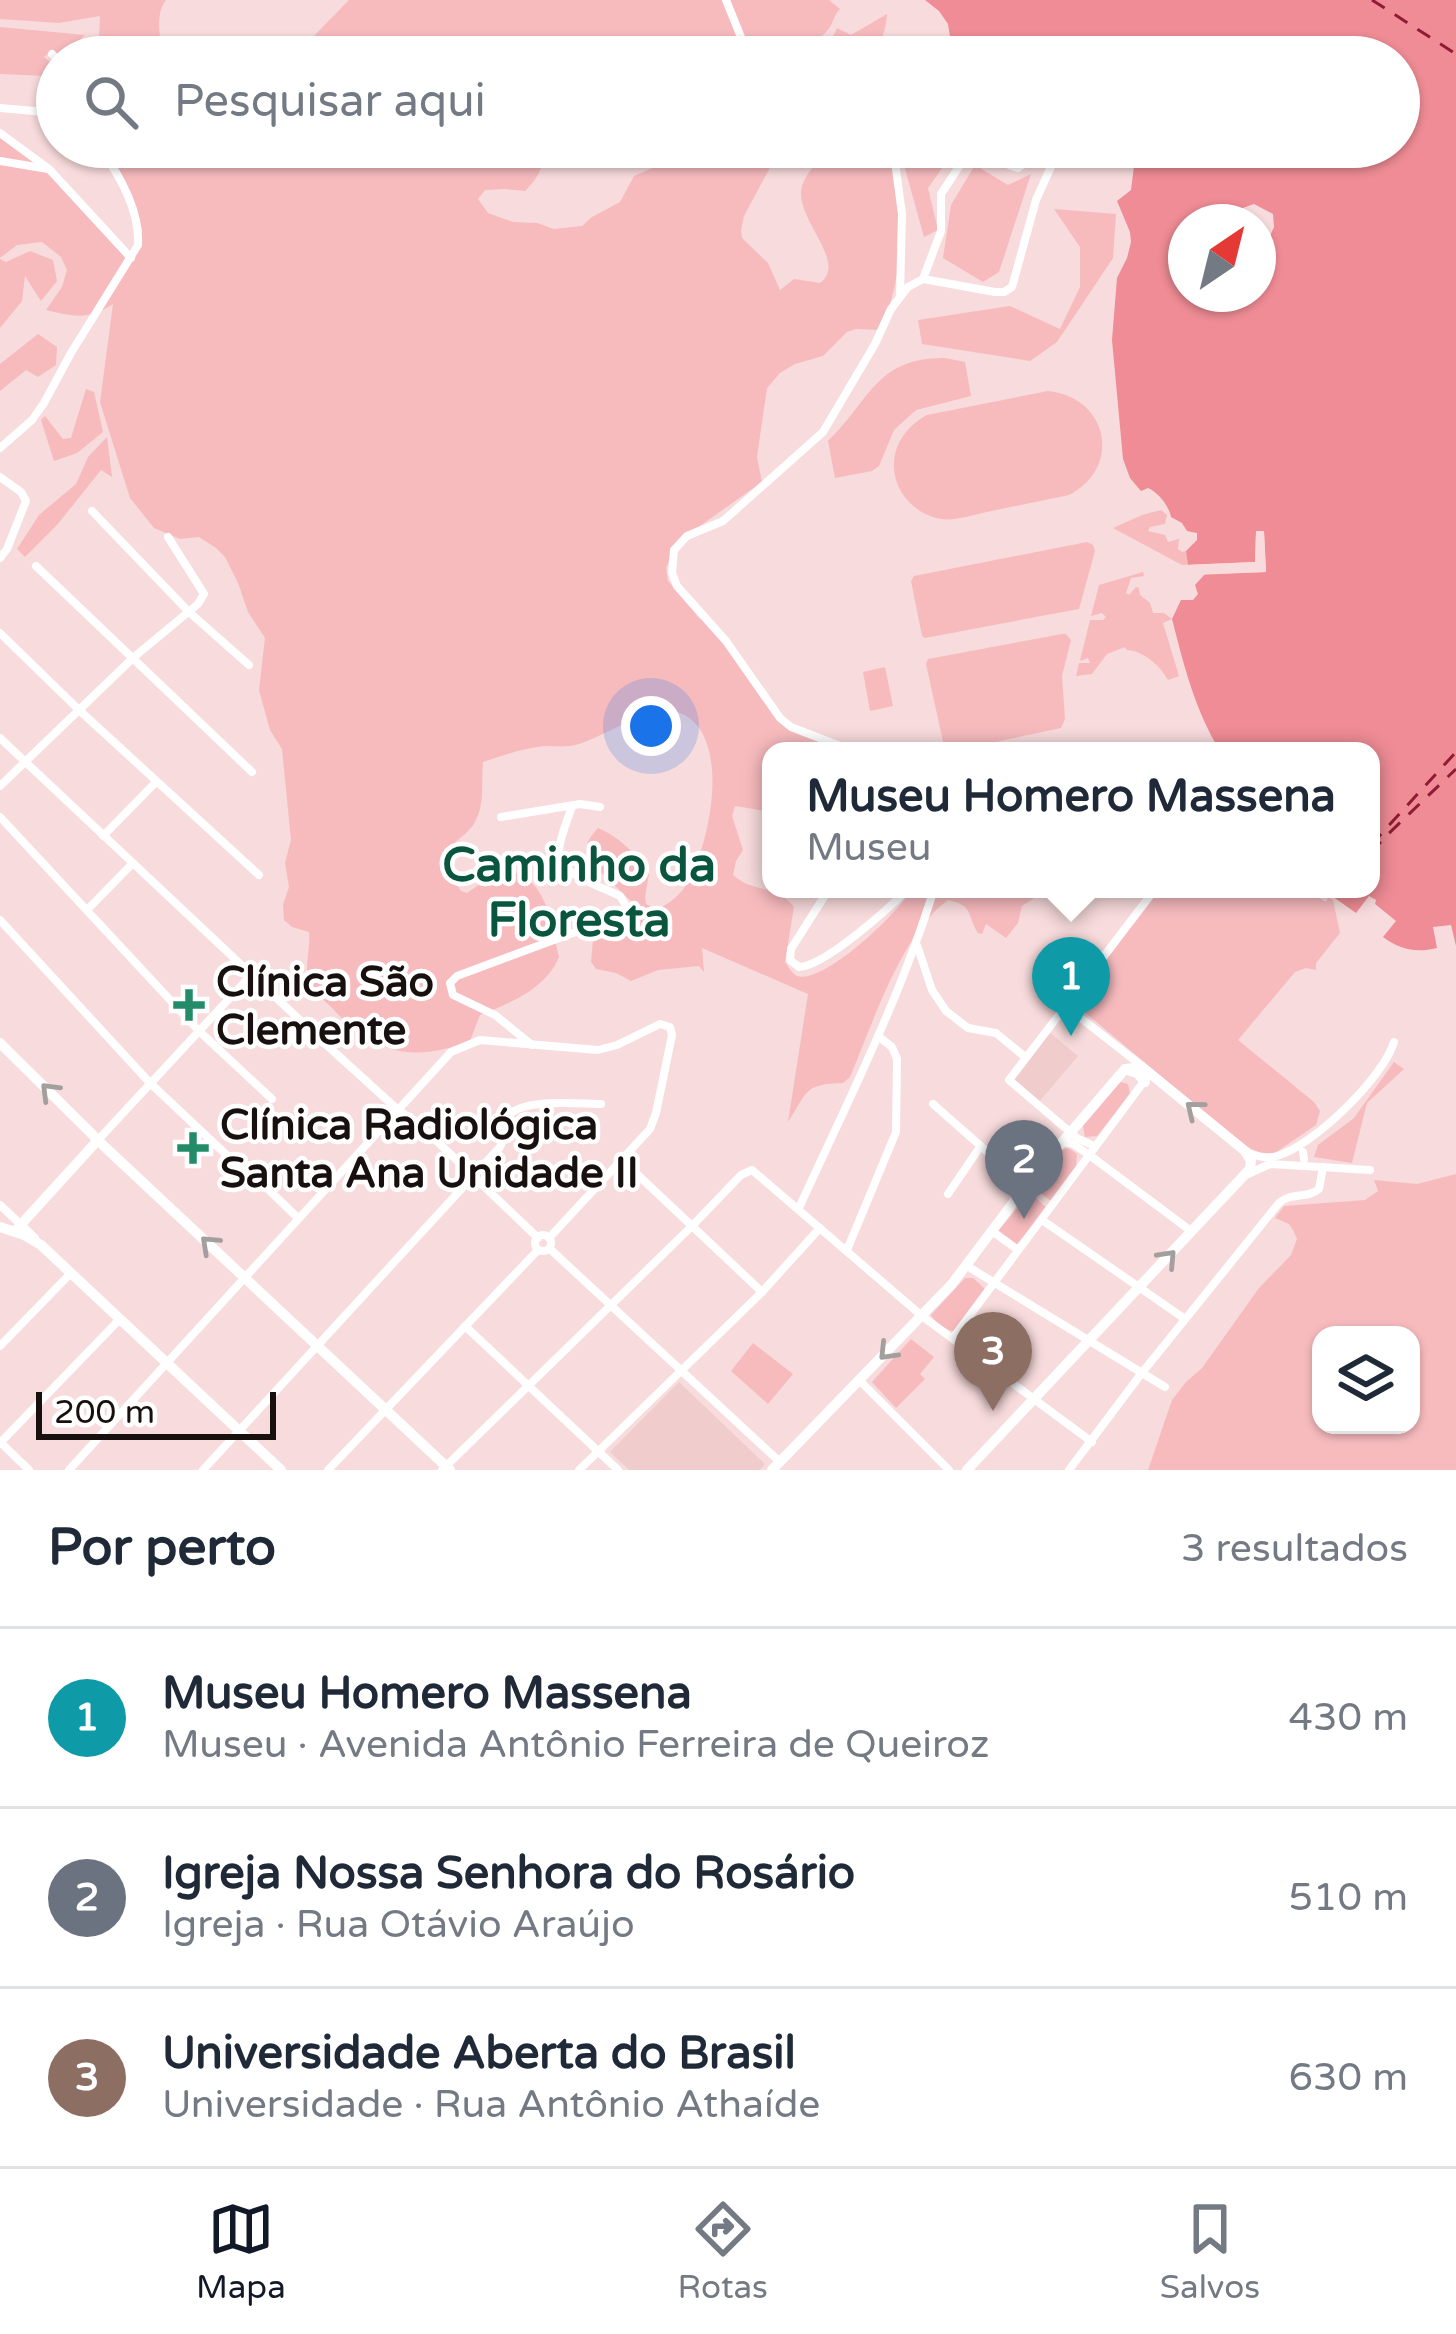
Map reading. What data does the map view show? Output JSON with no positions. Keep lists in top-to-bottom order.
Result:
{
  "districts": ["Caminho da Floresta"],
  "places": {
    "health": ["Clínica São Clemente", "Clínica Radiológica Santa Ana Unidade II"]
  },
  "scale_bar": "200 m",
  "north": "top right",
  "page": {
    "search": "Pesquisar aqui",
    "popup": ["Museu Homero Massena", "Museu"],
    "pins": ["1", "2", "3"],
    "scale": "200 m",
    "heading": ["Por perto", "3 resultados"],
    "list": [
      {
        "mark": "1",
        "name": "Museu Homero Massena",
        "note": "Museu · Avenida Antônio Ferreira de Queiroz",
        "value": "430 m"
      },
      {
        "mark": "2",
        "name": "Igreja Nossa Senhora do Rosário",
        "note": "Igreja · Rua Otávio Araújo",
        "value": "510 m"
      },
      {
        "mark": "3",
        "name": "Universidade Aberta do Brasil",
        "note": "Universidade · Rua Antônio Athaíde",
        "value": "630 m"
      }
    ],
    "nav": ["Mapa", "Rotas", "Salvos"]
  }
}
